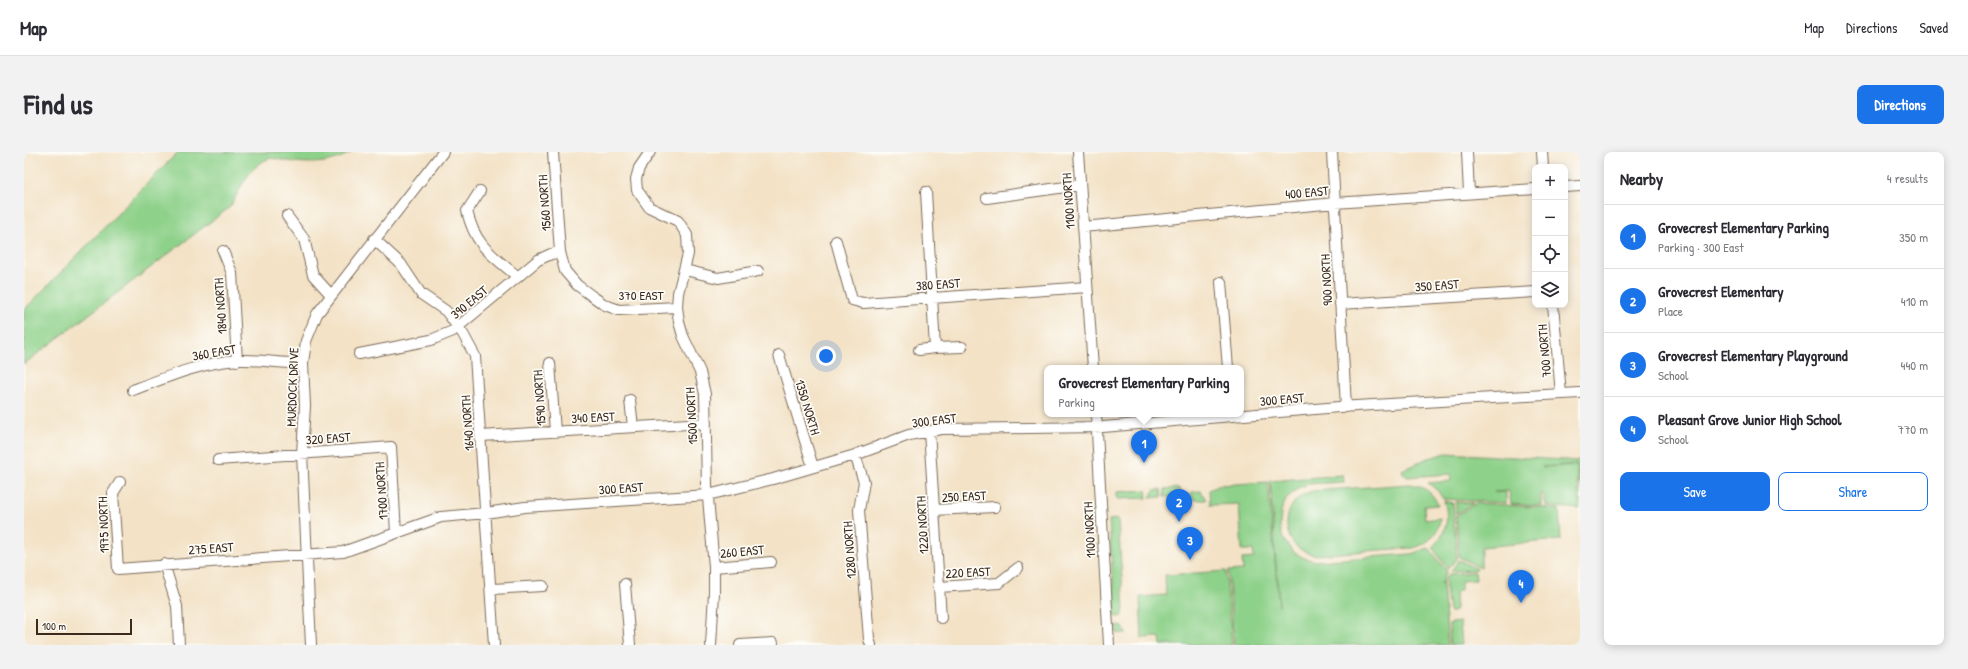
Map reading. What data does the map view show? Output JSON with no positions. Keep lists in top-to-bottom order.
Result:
{
  "streets": {
    "street": [
      "400 EAST",
      "1100 NORTH",
      "1560 NORTH",
      "900 NORTH",
      "380 EAST",
      "350 EAST",
      "370 EAST",
      "390 EAST",
      "1840 NORTH",
      "700 NORTH",
      "360 EAST",
      "MURDOCK DRIVE",
      "1590 NORTH",
      "300 EAST",
      "1350 NORTH",
      "1500 NORTH",
      "340 EAST",
      "1640 NORTH",
      "320 EAST",
      "1700 NORTH",
      "250 EAST",
      "1975 NORTH",
      "1220 NORTH",
      "275 EAST",
      "1280 NORTH",
      "260 EAST",
      "220 EAST"
    ]
  },
  "crossings": [
    ["400 EAST", "1100 NORTH"],
    ["400 EAST", "900 NORTH"],
    ["1100 NORTH", "380 EAST"],
    ["1100 NORTH", "300 EAST"],
    ["1560 NORTH", "370 EAST"],
    ["1560 NORTH", "390 EAST"],
    ["900 NORTH", "350 EAST"],
    ["900 NORTH", "300 EAST"],
    ["370 EAST", "390 EAST"],
    ["370 EAST", "1500 NORTH"],
    ["390 EAST", "1640 NORTH"],
    ["1840 NORTH", "360 EAST"],
    ["700 NORTH", "300 EAST"],
    ["360 EAST", "MURDOCK DRIVE"],
    ["MURDOCK DRIVE", "300 EAST"],
    ["MURDOCK DRIVE", "1640 NORTH"],
    ["MURDOCK DRIVE", "320 EAST"],
    ["MURDOCK DRIVE", "275 EAST"],
    ["1590 NORTH", "340 EAST"],
    ["300 EAST", "1350 NORTH"],
    ["300 EAST", "1500 NORTH"],
    ["300 EAST", "1640 NORTH"],
    ["300 EAST", "1700 NORTH"],
    ["300 EAST", "1220 NORTH"],
    ["300 EAST", "275 EAST"],
    ["300 EAST", "1280 NORTH"],
    ["1500 NORTH", "340 EAST"],
    ["1500 NORTH", "260 EAST"],
    ["340 EAST", "1640 NORTH"],
    ["320 EAST", "1700 NORTH"],
    ["250 EAST", "1220 NORTH"],
    ["1975 NORTH", "275 EAST"],
    ["1220 NORTH", "220 EAST"]
  ],
  "scale_bar": "100 m",
  "page": {
    "header": "Map",
    "nav": ["Map", "Directions", "Saved"],
    "title": "Find us",
    "buttons": [
      "Directions",
      ["Save", "Share"]
    ],
    "heading": ["Nearby", "4 results"],
    "map_buttons": ["+", "−"],
    "list": [
      {
        "mark": "1",
        "name": "Grovecrest Elementary Parking",
        "note": "Parking · 300 East",
        "value": "350 m"
      },
      {
        "mark": "2",
        "name": "Grovecrest Elementary",
        "note": "Place",
        "value": "410 m"
      },
      {
        "mark": "3",
        "name": "Grovecrest Elementary Playground",
        "note": "School",
        "value": "440 m"
      },
      {
        "mark": "4",
        "name": "Pleasant Grove Junior High School",
        "note": "School",
        "value": "770 m"
      }
    ],
    "popup": ["Grovecrest Elementary Parking", "Parking"],
    "pins": [
      "1",
      "2",
      "3",
      "4"
    ],
    "scale": "100 m"
  }
}
